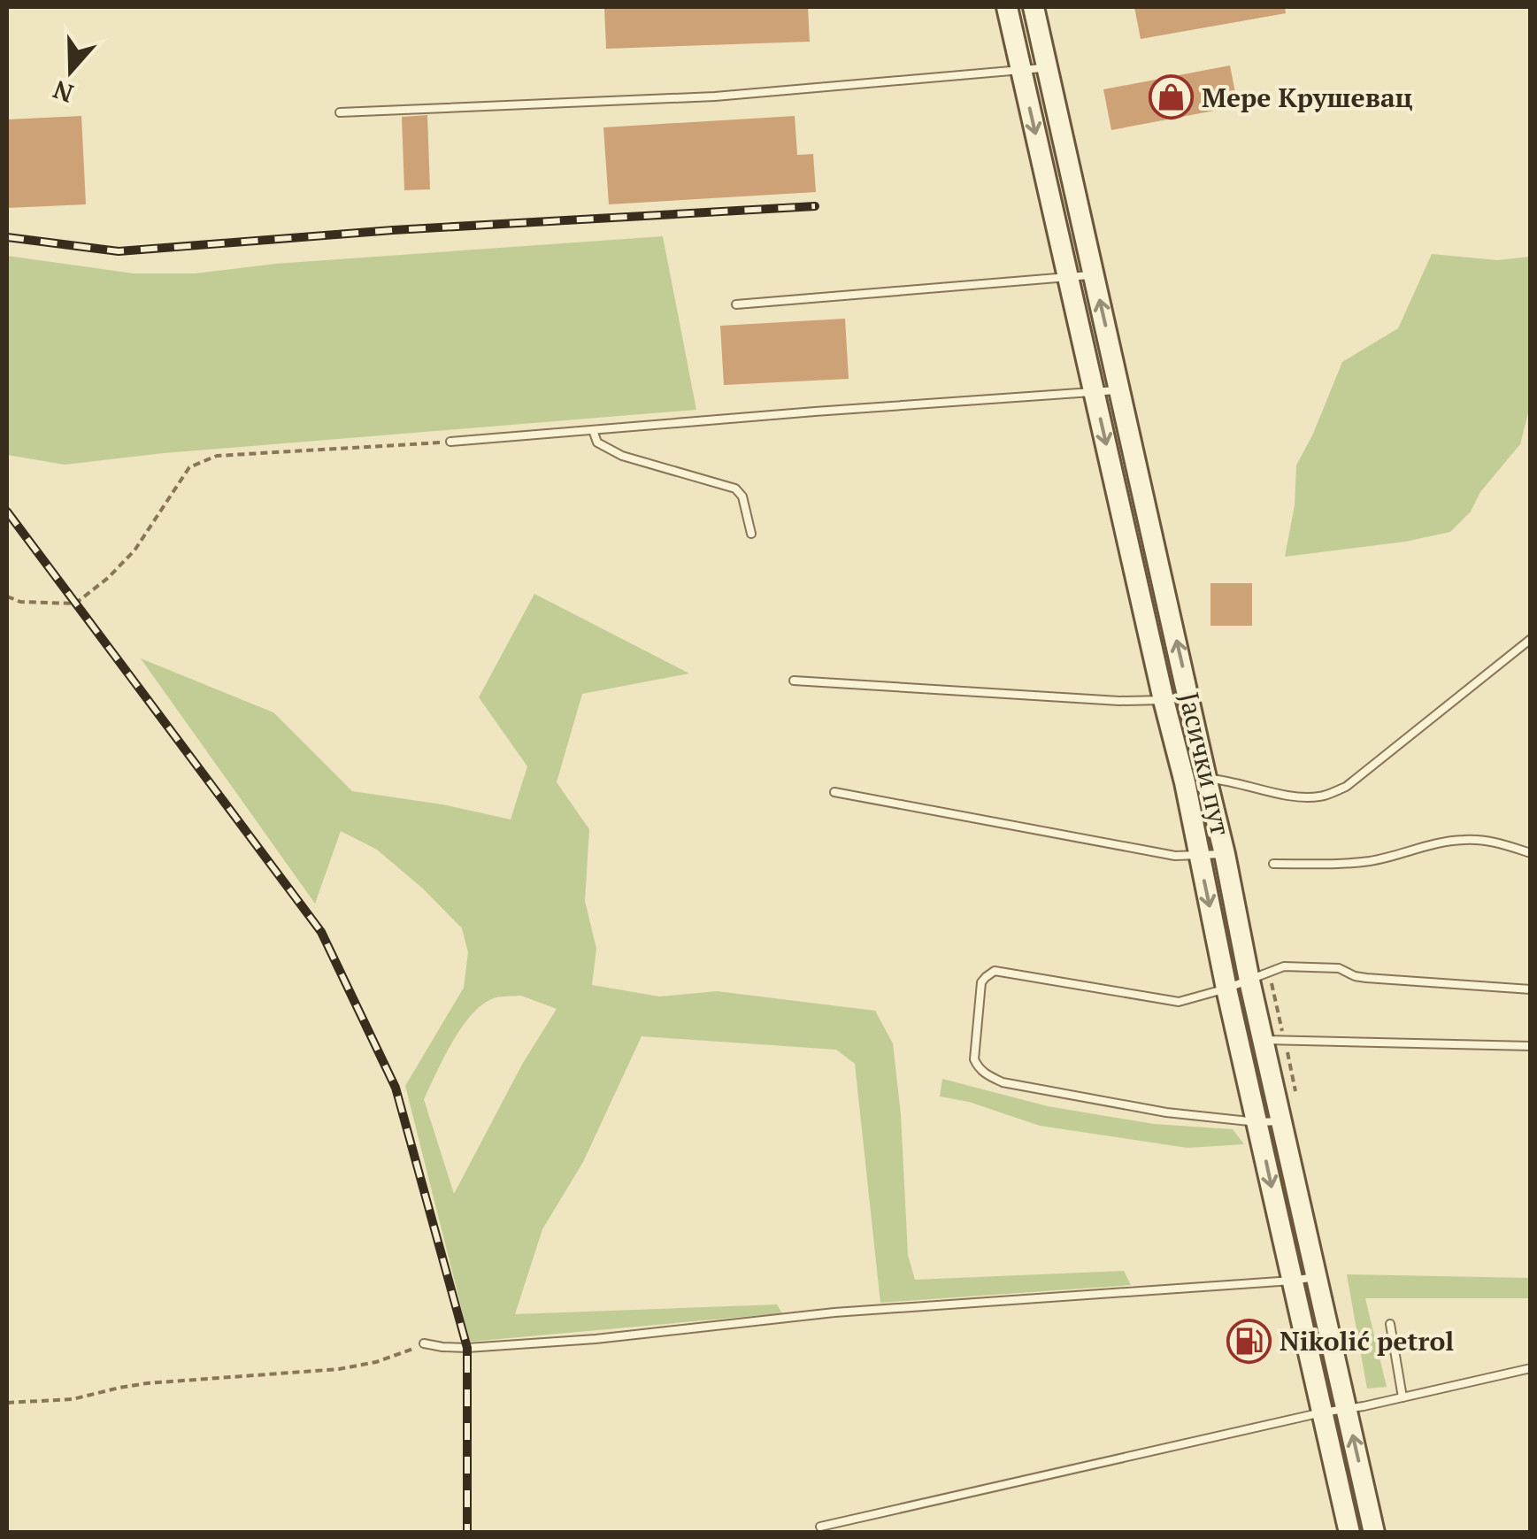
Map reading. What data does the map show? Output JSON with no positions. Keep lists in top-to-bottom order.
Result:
{
  "streets": {
    "main road": ["Јасички пут"]
  },
  "places": {
    "shop": ["Мере Крушевац"],
    "fuel station": ["Nikolić petrol"]
  },
  "north": "bottom"
}
